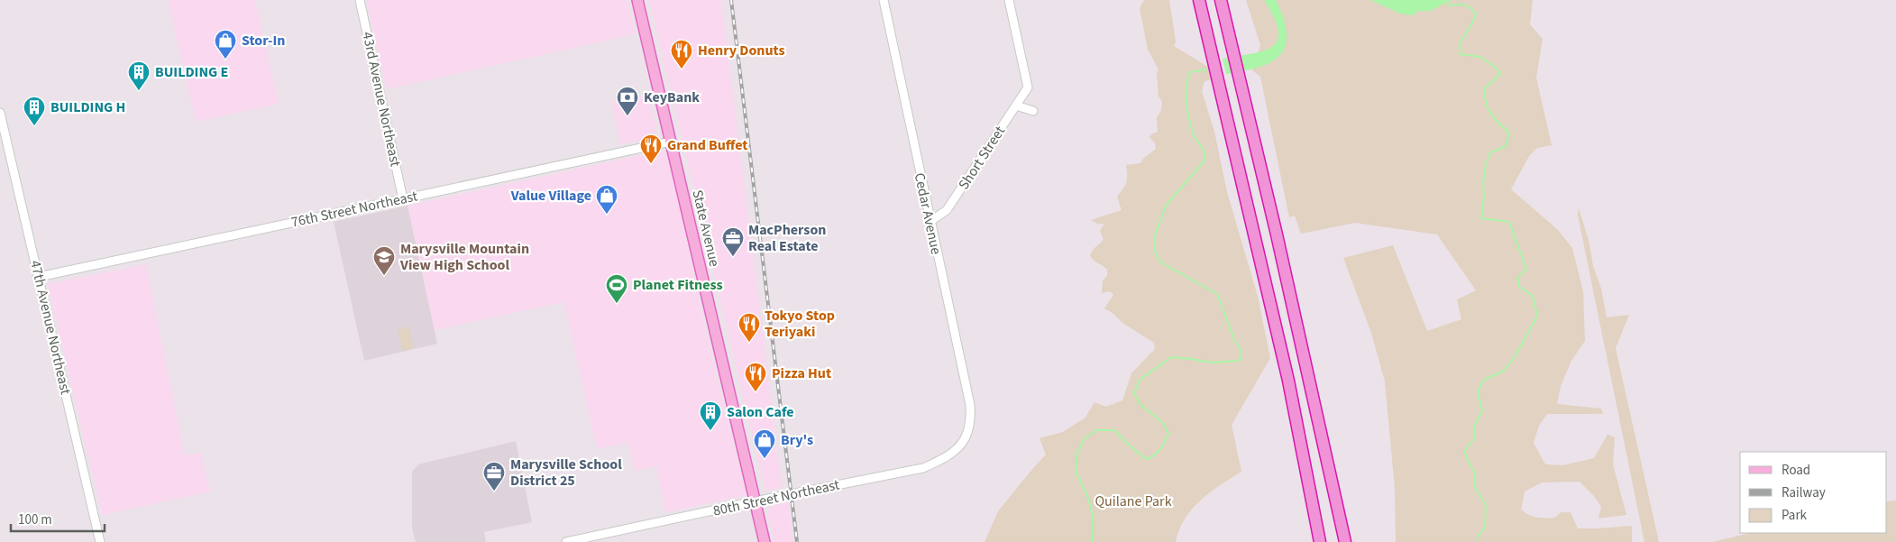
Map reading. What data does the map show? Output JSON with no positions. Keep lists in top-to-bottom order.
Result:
{
  "streets": {
    "main road": ["State Avenue"],
    "street": [
      "43rd Avenue Northeast",
      "Short Street",
      "76th Street Northeast",
      "Cedar Avenue",
      "47th Avenue Northeast",
      "80th Street Northeast"
    ]
  },
  "crossings": [
    ["43rd Avenue Northeast", "76th Street Northeast"],
    ["Short Street", "Cedar Avenue"],
    ["76th Street Northeast", "State Avenue"],
    ["76th Street Northeast", "47th Avenue Northeast"],
    ["Cedar Avenue", "80th Street Northeast"],
    ["State Avenue", "80th Street Northeast"]
  ],
  "parks": ["Quilane Park"],
  "places": {
    "shop": ["Stor-In", "Value Village", "Bry's"],
    "restaurant": [
      "Henry Donuts",
      "Grand Buffet",
      "Tokyo Stop Teriyaki",
      "Pizza Hut"
    ],
    "building": ["BUILDING E", "BUILDING H", "Salon Cafe"],
    "bank": ["KeyBank"],
    "office": ["MacPherson Real Estate", "Marysville School District 25"],
    "school or university": ["Marysville Mountain View High School"],
    "sports": ["Planet Fitness"]
  },
  "legend": ["Road", "Railway", "Park"],
  "scale_bar": "100 m"
}
